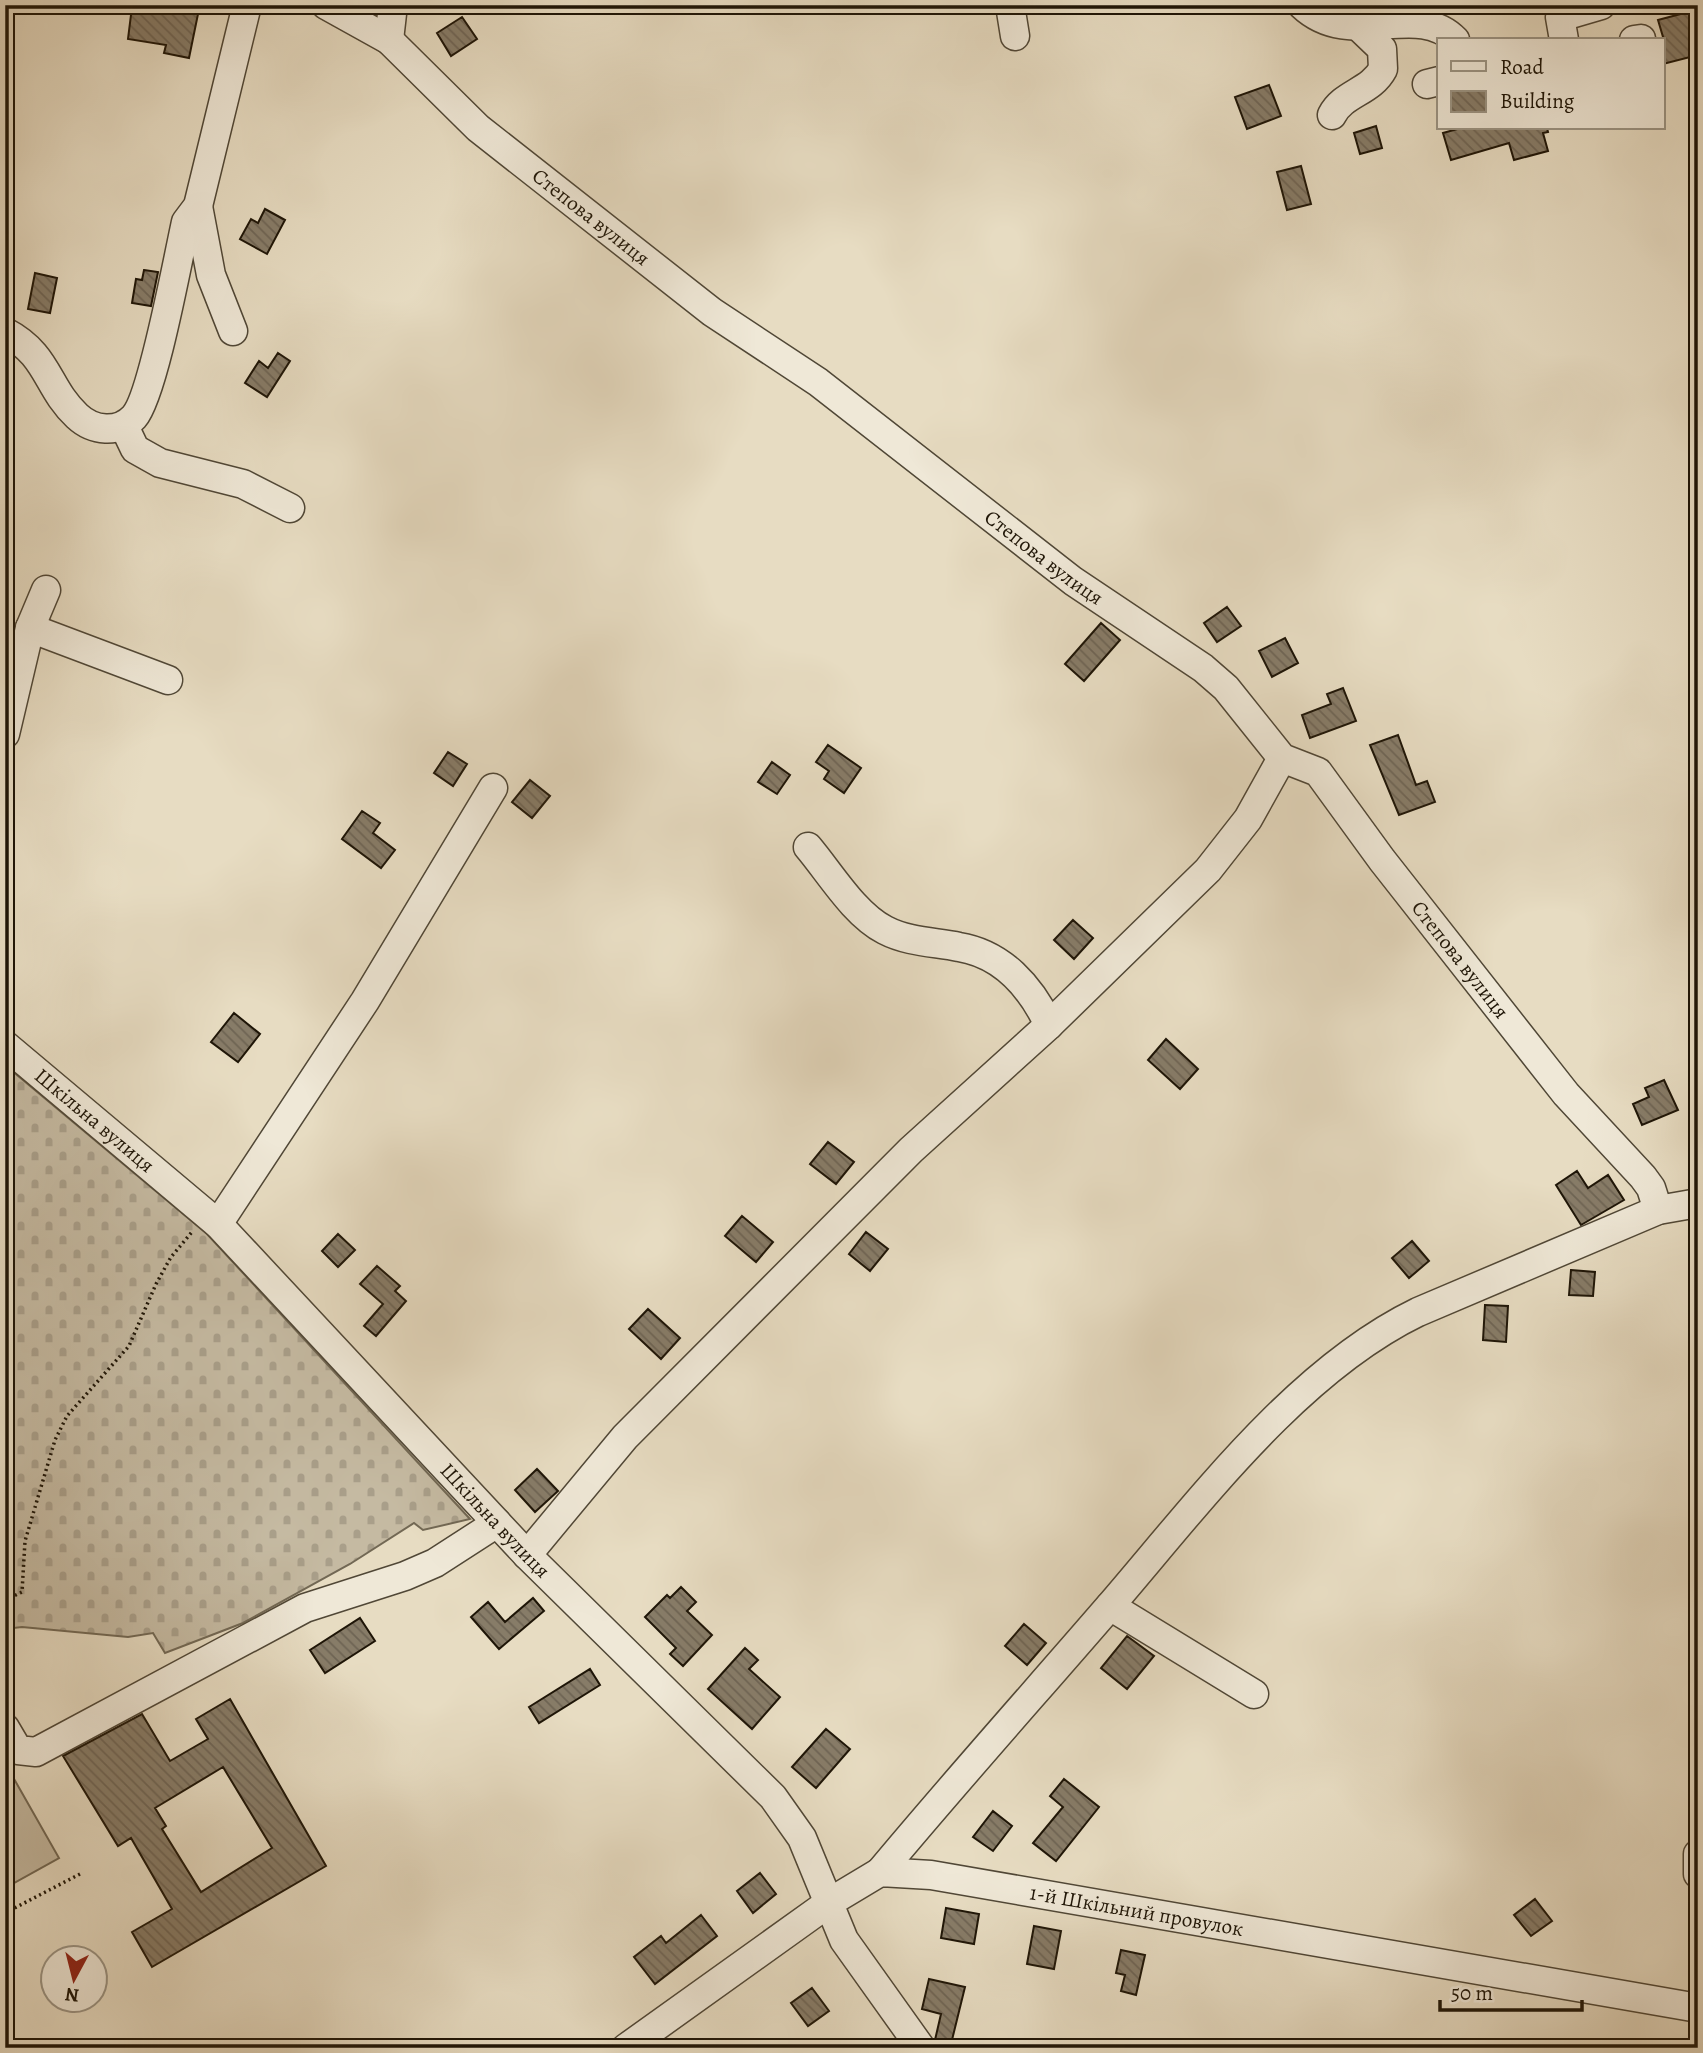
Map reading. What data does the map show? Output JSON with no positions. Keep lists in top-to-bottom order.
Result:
{
  "streets": {
    "street": ["Степова вулиця", "Шкільна вулиця", "1-й Шкільний провулок"]
  },
  "legend": ["Road", "Building"],
  "scale_bar": "50 m",
  "north": "bottom"
}
